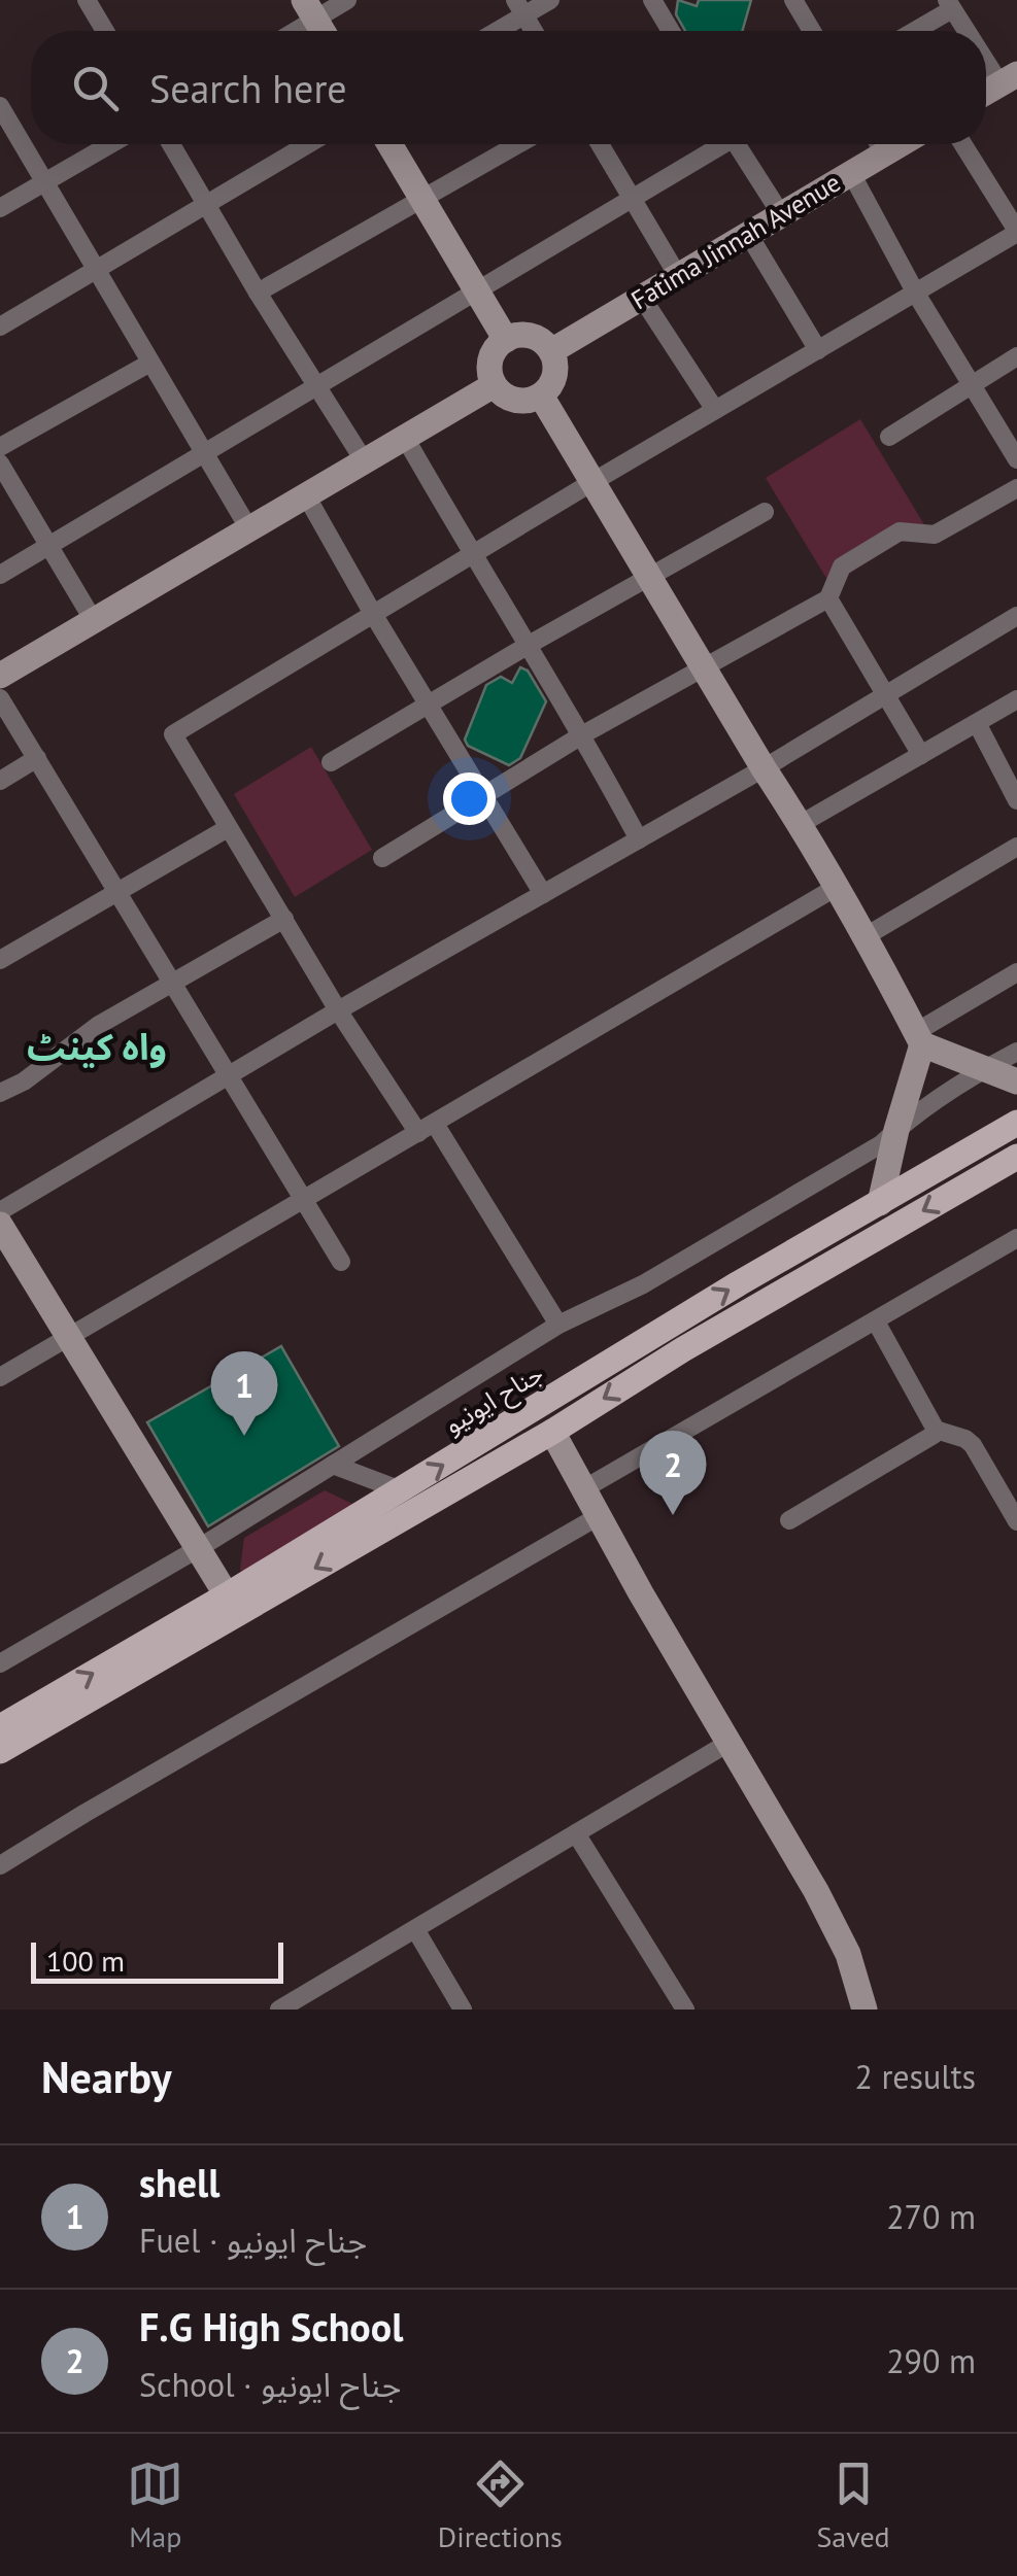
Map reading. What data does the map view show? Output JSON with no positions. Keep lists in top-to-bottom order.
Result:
{
  "streets": {
    "main road": ["جناح ایونیو"],
    "street": ["Fatima Jinnah Avenue"]
  },
  "districts": ["واہ کینٹ"],
  "scale_bar": "100 m",
  "page": {
    "search": "Search here",
    "pins": ["1", "2"],
    "scale": "100 m",
    "heading": ["Nearby", "2 results"],
    "list": [
      {
        "mark": "1",
        "name": "shell",
        "note": "Fuel · جناح ایونیو",
        "value": "270 m"
      },
      {
        "mark": "2",
        "name": "F.G High School",
        "note": "School · جناح ایونیو",
        "value": "290 m"
      }
    ],
    "nav": ["Map", "Directions", "Saved"]
  }
}
